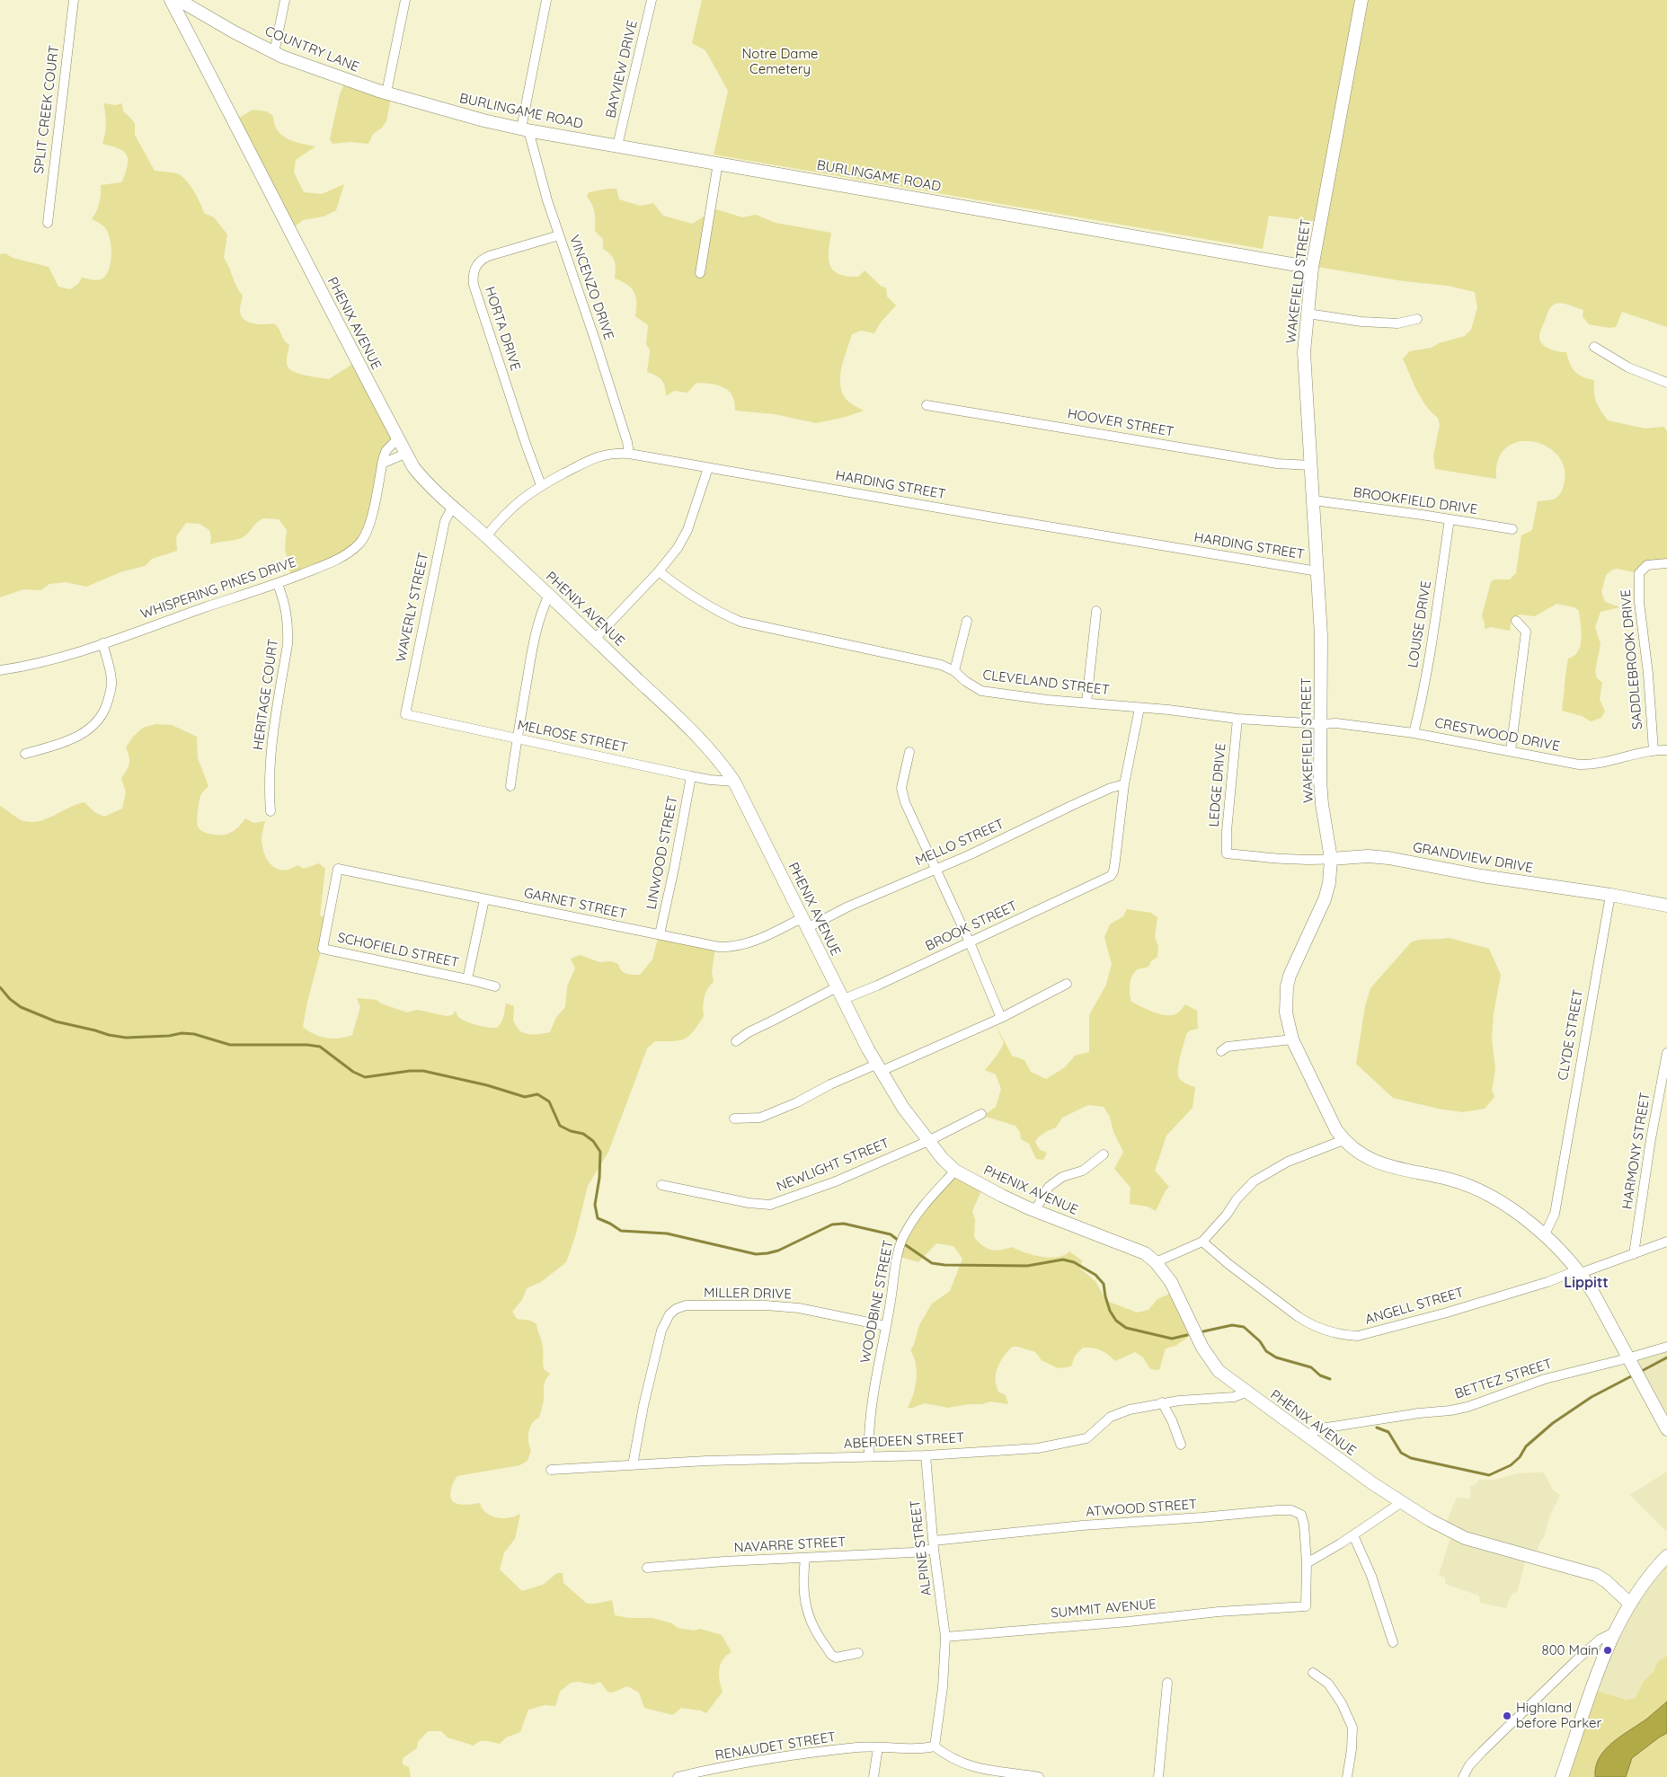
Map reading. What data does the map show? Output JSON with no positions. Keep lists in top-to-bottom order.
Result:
{
  "streets": {
    "street": [
      "COUNTRY LANE",
      "BAYVIEW DRIVE",
      "SPLIT CREEK COURT",
      "BURLINGAME ROAD",
      "WAKEFIELD STREET",
      "VINCENZO DRIVE",
      "PHENIX AVENUE",
      "HORTA DRIVE",
      "HOOVER STREET",
      "HARDING STREET",
      "BROOKFIELD DRIVE",
      "WHISPERING PINES DRIVE",
      "WAVERLY STREET",
      "LOUISE DRIVE",
      "SADDLEBROOK DRIVE",
      "CLEVELAND STREET",
      "HERITAGE COURT",
      "CRESTWOOD DRIVE",
      "MELROSE STREET",
      "LEDGE DRIVE",
      "MELLO STREET",
      "LINWOOD STREET",
      "GRANDVIEW DRIVE",
      "GARNET STREET",
      "BROOK STREET",
      "SCHOFIELD STREET",
      "CLYDE STREET",
      "HARMONY STREET",
      "NEWLIGHT STREET",
      "MILLER DRIVE",
      "WOODBINE STREET",
      "ANGELL STREET",
      "BETTEZ STREET",
      "ABERDEEN STREET",
      "ATWOOD STREET",
      "NAVARRE STREET",
      "ALPINE STREET",
      "SUMMIT AVENUE",
      "RENAUDET STREET"
    ]
  },
  "crossings": [
    ["COUNTRY LANE", "BURLINGAME ROAD"],
    ["BAYVIEW DRIVE", "BURLINGAME ROAD"],
    ["BURLINGAME ROAD", "WAKEFIELD STREET"],
    ["BURLINGAME ROAD", "VINCENZO DRIVE"],
    ["WAKEFIELD STREET", "HOOVER STREET"],
    ["WAKEFIELD STREET", "HARDING STREET"],
    ["WAKEFIELD STREET", "BROOKFIELD DRIVE"],
    ["WAKEFIELD STREET", "CLEVELAND STREET"],
    ["WAKEFIELD STREET", "CRESTWOOD DRIVE"],
    ["WAKEFIELD STREET", "LEDGE DRIVE"],
    ["WAKEFIELD STREET", "GRANDVIEW DRIVE"],
    ["WAKEFIELD STREET", "CLYDE STREET"],
    ["WAKEFIELD STREET", "ANGELL STREET"],
    ["WAKEFIELD STREET", "BETTEZ STREET"],
    ["VINCENZO DRIVE", "HORTA DRIVE"],
    ["VINCENZO DRIVE", "HARDING STREET"],
    ["PHENIX AVENUE", "HARDING STREET"],
    ["PHENIX AVENUE", "WHISPERING PINES DRIVE"],
    ["PHENIX AVENUE", "WAVERLY STREET"],
    ["PHENIX AVENUE", "MELROSE STREET"],
    ["PHENIX AVENUE", "MELLO STREET"],
    ["PHENIX AVENUE", "GARNET STREET"],
    ["PHENIX AVENUE", "BROOK STREET"],
    ["PHENIX AVENUE", "NEWLIGHT STREET"],
    ["PHENIX AVENUE", "WOODBINE STREET"],
    ["PHENIX AVENUE", "BETTEZ STREET"],
    ["PHENIX AVENUE", "ABERDEEN STREET"],
    ["HORTA DRIVE", "HARDING STREET"],
    ["BROOKFIELD DRIVE", "LOUISE DRIVE"],
    ["WHISPERING PINES DRIVE", "HERITAGE COURT"],
    ["WAVERLY STREET", "MELROSE STREET"],
    ["LOUISE DRIVE", "CRESTWOOD DRIVE"],
    ["SADDLEBROOK DRIVE", "CRESTWOOD DRIVE"],
    ["CLEVELAND STREET", "CRESTWOOD DRIVE"],
    ["CLEVELAND STREET", "LEDGE DRIVE"],
    ["MELROSE STREET", "LINWOOD STREET"],
    ["LEDGE DRIVE", "GRANDVIEW DRIVE"],
    ["MELLO STREET", "GARNET STREET"],
    ["MELLO STREET", "BROOK STREET"],
    ["LINWOOD STREET", "GARNET STREET"],
    ["GRANDVIEW DRIVE", "CLYDE STREET"],
    ["GARNET STREET", "SCHOFIELD STREET"],
    ["HARMONY STREET", "ANGELL STREET"],
    ["MILLER DRIVE", "WOODBINE STREET"],
    ["MILLER DRIVE", "ABERDEEN STREET"],
    ["WOODBINE STREET", "ABERDEEN STREET"],
    ["ABERDEEN STREET", "ALPINE STREET"],
    ["ATWOOD STREET", "NAVARRE STREET"],
    ["ATWOOD STREET", "ALPINE STREET"],
    ["ATWOOD STREET", "SUMMIT AVENUE"],
    ["NAVARRE STREET", "ALPINE STREET"],
    ["ALPINE STREET", "SUMMIT AVENUE"]
  ],
  "districts": ["Lippitt"],
  "parks": ["Notre Dame Cemetery"],
  "places": ["800 Main", "Highland before Parker"]
}
